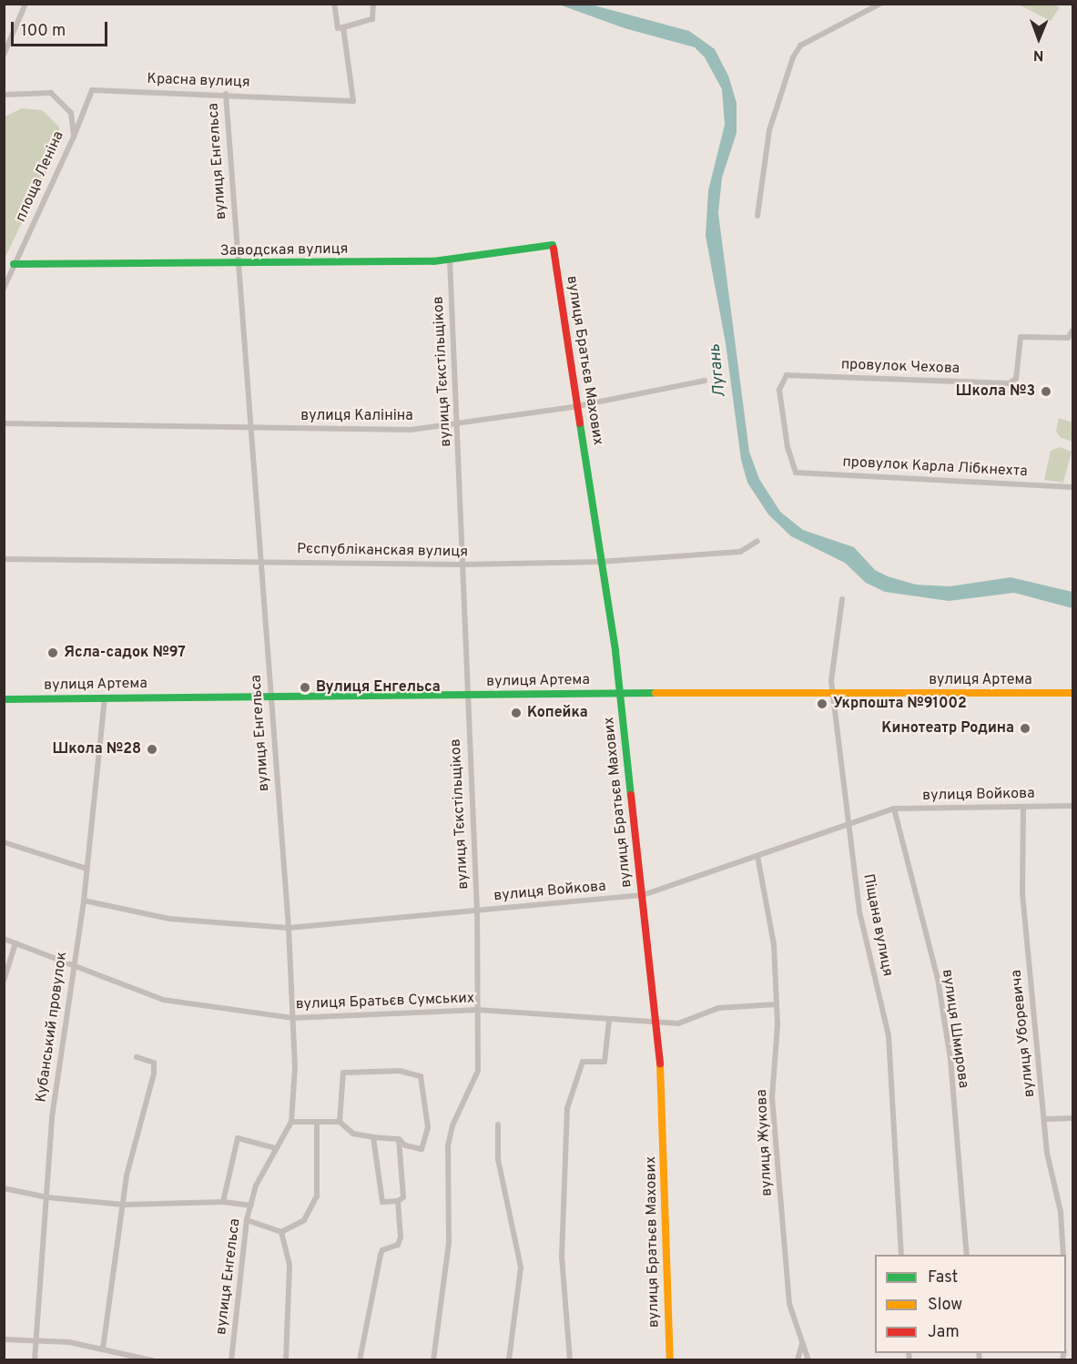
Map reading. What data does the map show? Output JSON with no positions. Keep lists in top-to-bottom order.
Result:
{
  "streets": {
    "street": [
      "Красна вулиця",
      "вулиця Енгельса",
      "площа Леніна",
      "Заводская вулиця",
      "вулиця Братьєв Махових",
      "провулок Чехова",
      "вулиця Тєкстільщіков",
      "вулиця Калініна",
      "провулок Карла Лібкнехта",
      "Рєспубліканская вулиця",
      "вулиця Артема",
      "вулиця Войкова",
      "Піщана вулиця",
      "вулиця Братьєв Сумських",
      "Кубанський провулок",
      "вулиця Шмирова",
      "вулиця Уборевича",
      "вулиця Жукова"
    ]
  },
  "crossings": [
    ["Красна вулиця", "вулиця Енгельса"],
    ["Красна вулиця", "площа Леніна"],
    ["вулиця Енгельса", "Заводская вулиця"],
    ["вулиця Енгельса", "вулиця Калініна"],
    ["вулиця Енгельса", "Рєспубліканская вулиця"],
    ["вулиця Енгельса", "вулиця Артема"],
    ["вулиця Енгельса", "вулиця Войкова"],
    ["вулиця Енгельса", "вулиця Братьєв Сумських"],
    ["площа Леніна", "Заводская вулиця"],
    ["Заводская вулиця", "вулиця Братьєв Махових"],
    ["Заводская вулиця", "вулиця Тєкстільщіков"],
    ["вулиця Братьєв Махових", "вулиця Калініна"],
    ["вулиця Братьєв Махових", "Рєспубліканская вулиця"],
    ["вулиця Братьєв Махових", "вулиця Артема"],
    ["вулиця Братьєв Махових", "вулиця Войкова"],
    ["вулиця Братьєв Махових", "вулиця Братьєв Сумських"],
    ["провулок Чехова", "провулок Карла Лібкнехта"],
    ["вулиця Тєкстільщіков", "вулиця Калініна"],
    ["вулиця Тєкстільщіков", "Рєспубліканская вулиця"],
    ["вулиця Тєкстільщіков", "вулиця Артема"],
    ["вулиця Тєкстільщіков", "вулиця Войкова"],
    ["вулиця Тєкстільщіков", "вулиця Братьєв Сумських"],
    ["вулиця Артема", "Піщана вулиця"],
    ["вулиця Артема", "Кубанський провулок"],
    ["вулиця Войкова", "Піщана вулиця"],
    ["вулиця Войкова", "Кубанський провулок"],
    ["вулиця Войкова", "вулиця Шмирова"],
    ["вулиця Войкова", "вулиця Уборевича"],
    ["вулиця Войкова", "вулиця Жукова"],
    ["вулиця Братьєв Сумських", "Кубанський провулок"],
    ["вулиця Братьєв Сумських", "вулиця Жукова"]
  ],
  "water": ["Лугань"],
  "places": [
    "Школа №3",
    "Ясла-садок №97",
    "Вулиця Енгельса",
    "Укрпошта №91002",
    "Копейка",
    "Кинотеатр Родина",
    "Школа №28"
  ],
  "legend": ["Fast", "Slow", "Jam"],
  "scale_bar": "100 m",
  "north": "bottom"
}
